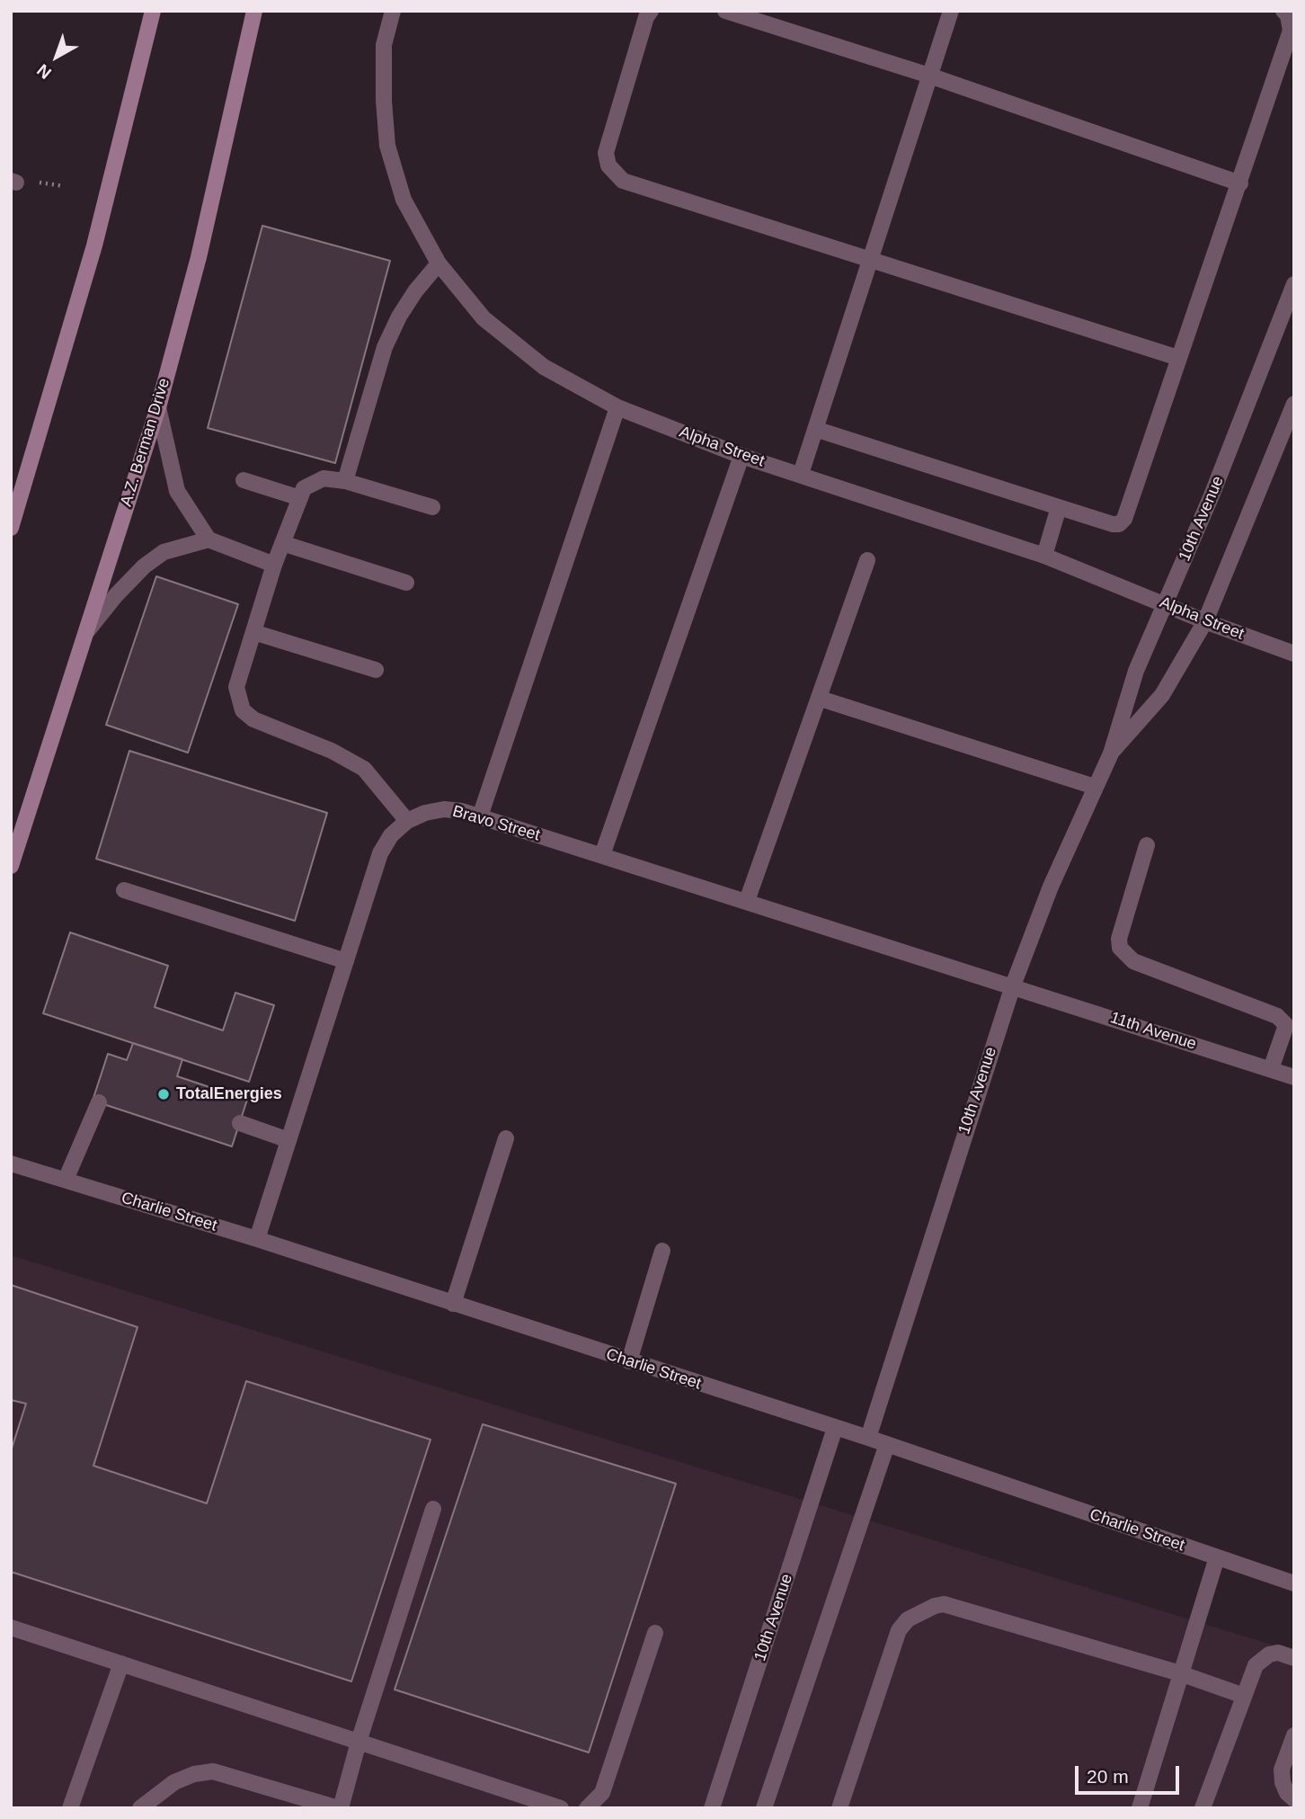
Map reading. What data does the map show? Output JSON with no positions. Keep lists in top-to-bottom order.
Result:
{
  "streets": {
    "main road": ["A.Z. Berman Drive"],
    "lane": [
      "Alpha Street",
      "10th Avenue",
      "Bravo Street",
      "11th Avenue",
      "Charlie Street"
    ]
  },
  "crossings": [
    ["Alpha Street", "10th Avenue"],
    ["10th Avenue", "Bravo Street"],
    ["10th Avenue", "11th Avenue"],
    ["10th Avenue", "Charlie Street"],
    ["Bravo Street", "11th Avenue"],
    ["Bravo Street", "Charlie Street"]
  ],
  "places": ["TotalEnergies"],
  "scale_bar": "20 m",
  "north": "bottom left"
}
